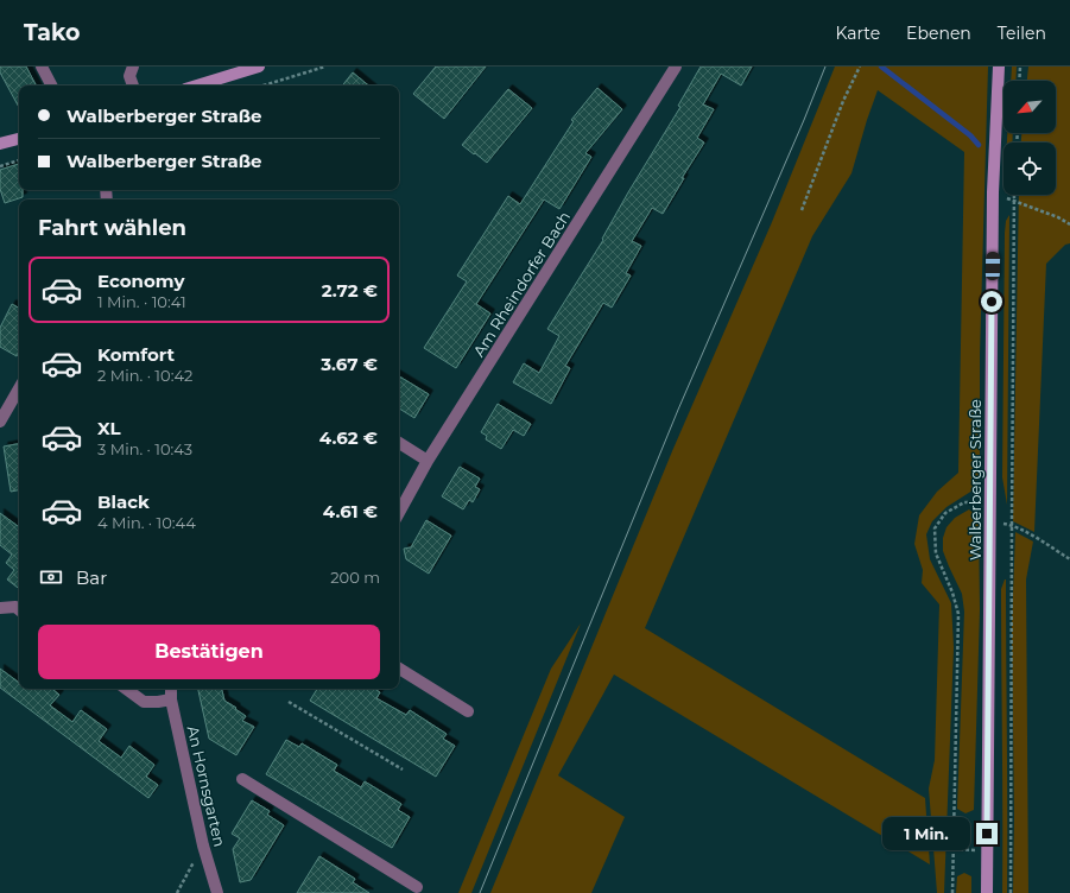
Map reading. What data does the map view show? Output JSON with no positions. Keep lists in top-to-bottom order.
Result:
{
  "streets": {
    "main road": ["Walberberger Straße"],
    "street": ["Am Rheindorfer Bach", "An Hornsgarten"]
  },
  "north": "bottom left",
  "page": {
    "header": "Tako",
    "nav": ["Karte", "Ebenen", "Teilen"],
    "banner": ["Walberberger Straße", "Walberberger Straße"],
    "heading": "Fahrt wählen",
    "list": [
      {
        "name": "Economy",
        "note": "1 Min. · 10:41",
        "value": "2.72 €"
      },
      {
        "name": "Komfort",
        "note": "2 Min. · 10:42",
        "value": "3.67 €"
      },
      {
        "name": "XL",
        "note": "3 Min. · 10:43",
        "value": "4.62 €"
      },
      {
        "name": "Black",
        "note": "4 Min. · 10:44",
        "value": "4.61 €"
      }
    ],
    "pay": ["Bar", "200 m"],
    "buttons": "Bestätigen",
    "bubble": "1 Min."
  }
}
